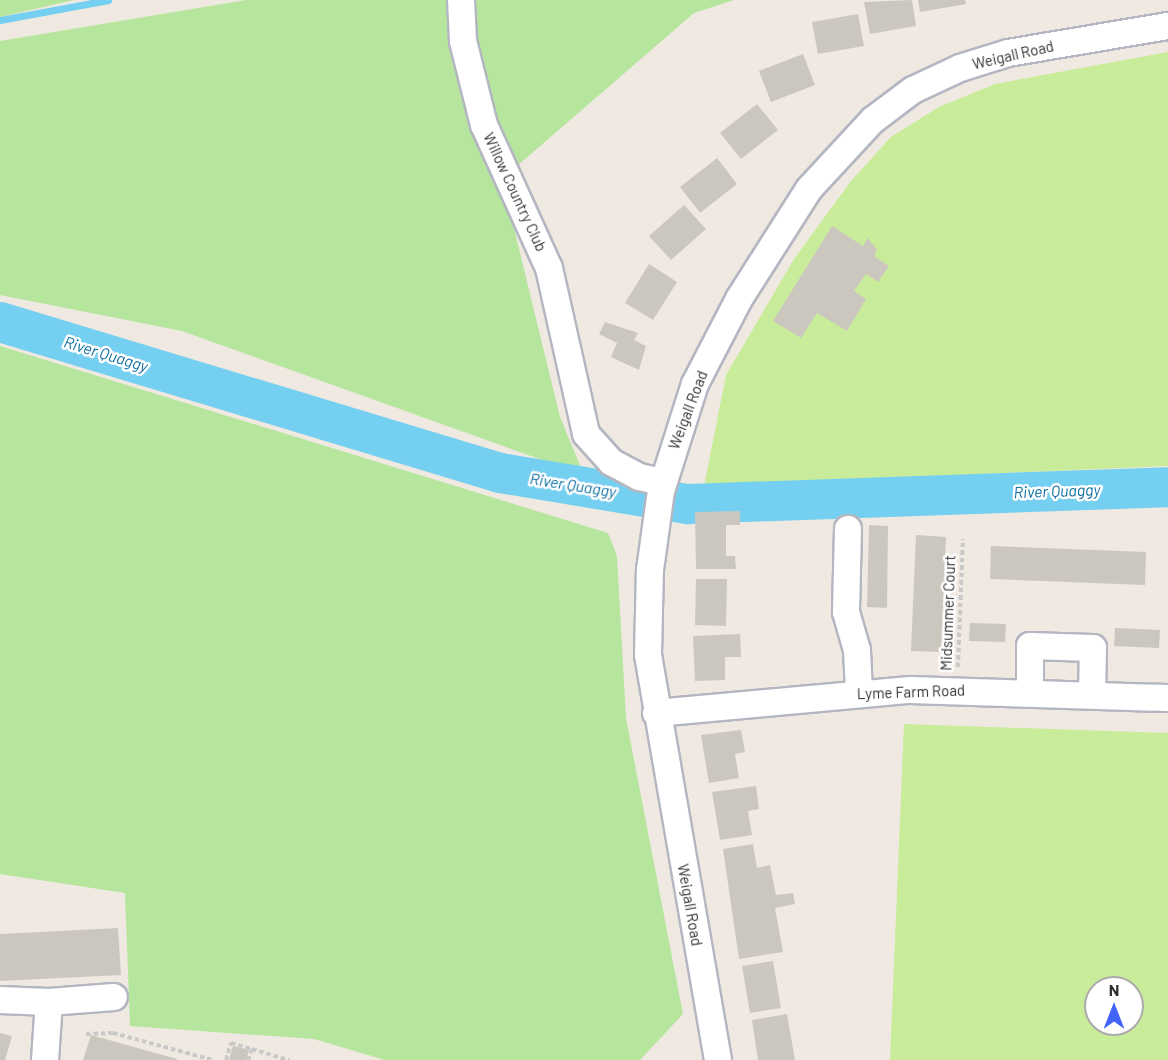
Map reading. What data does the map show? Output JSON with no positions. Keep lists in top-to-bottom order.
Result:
{
  "streets": {
    "street": ["Weigall Road", "Willow Country Club", "Lyme Farm Road"],
    "path": ["Midsummer Court"]
  },
  "crossings": [
    ["Weigall Road", "Willow Country Club"],
    ["Weigall Road", "Lyme Farm Road"],
    ["Midsummer Court", "Lyme Farm Road"]
  ],
  "water": ["River Quaggy"],
  "north": "top"
}
